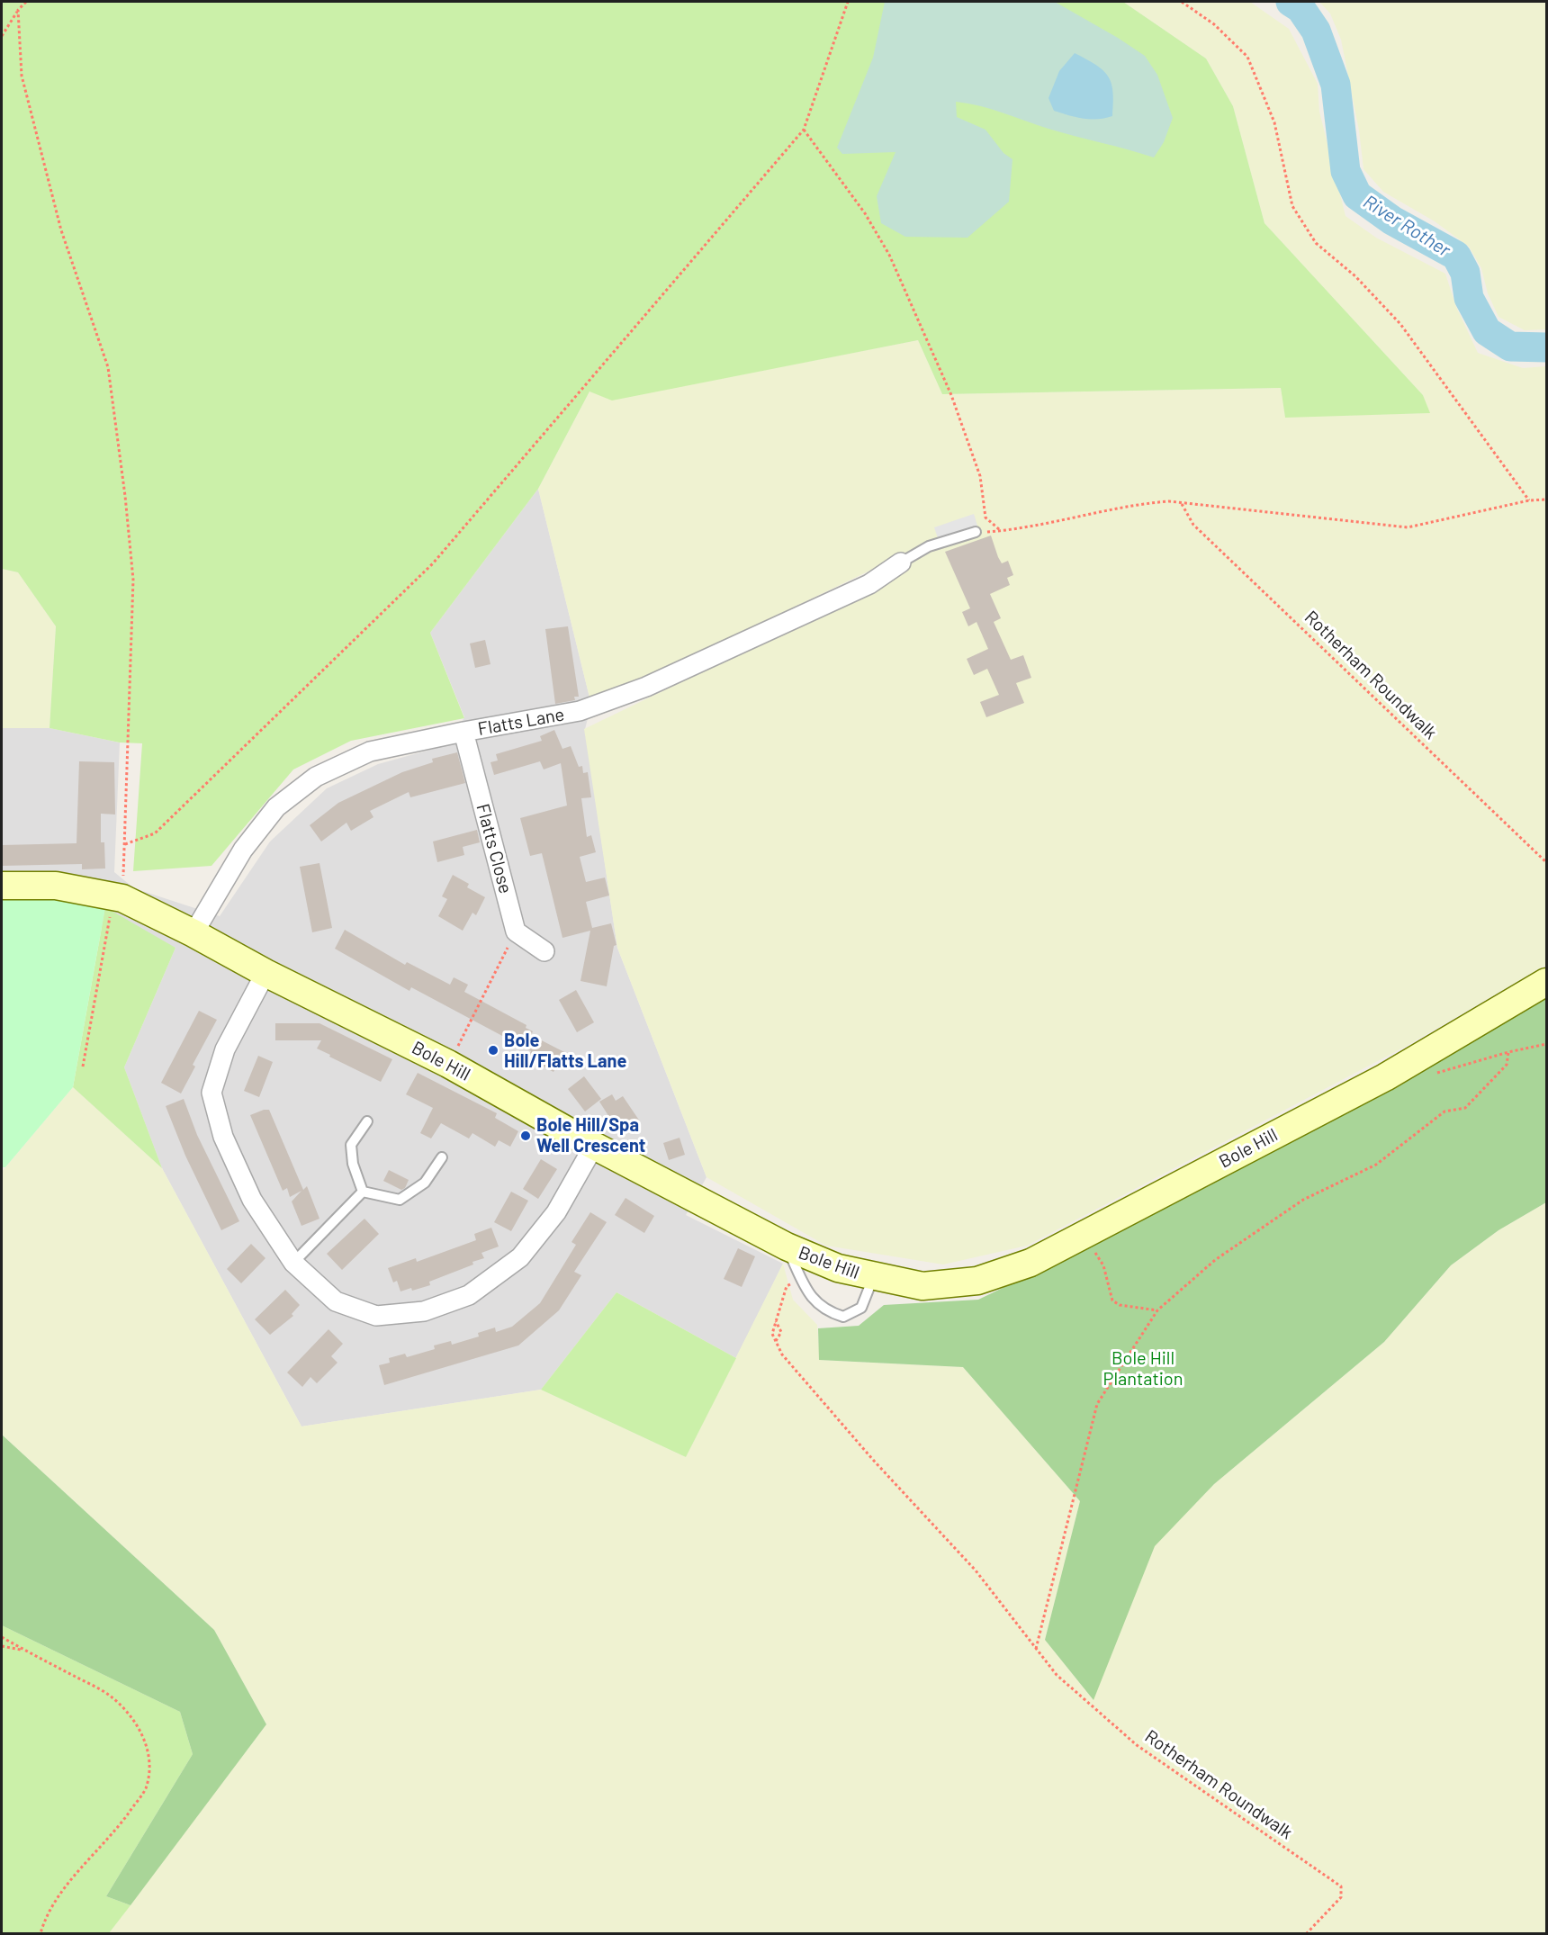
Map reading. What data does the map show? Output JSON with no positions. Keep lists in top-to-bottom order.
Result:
{
  "streets": {
    "street": ["Flatts Lane", "Flatts Close", "Bole Hill"],
    "path": ["Rotherham Roundwalk"]
  },
  "crossings": [
    ["Flatts Lane", "Flatts Close"],
    ["Flatts Lane", "Bole Hill"]
  ],
  "water": ["River Rother"],
  "parks": ["Bole Hill Plantation"],
  "places": ["Bole Hill/Flatts Lane", "Bole Hill/Spa Well Crescent"]
}
